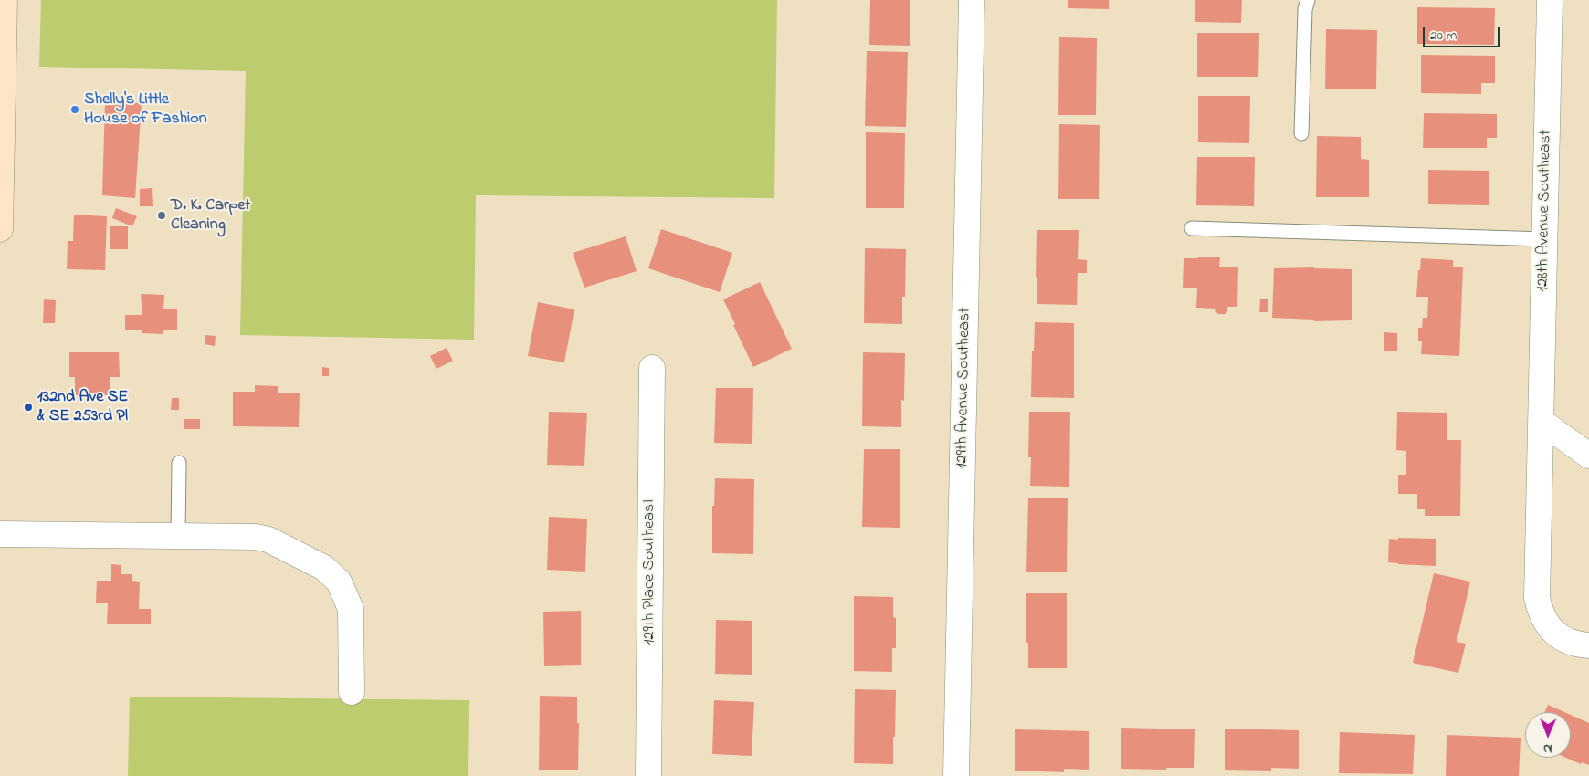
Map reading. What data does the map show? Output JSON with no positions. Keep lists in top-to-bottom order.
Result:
{
  "streets": {
    "street": ["128th Avenue Southeast", "129th Avenue Southeast", "129th Place Southeast"]
  },
  "places": ["Shelly's Little House of Fashion", "D. K. Carpet Cleaning", "132nd Ave SE & SE 253rd Pl"],
  "scale_bar": "20 m",
  "north": "bottom"
}
